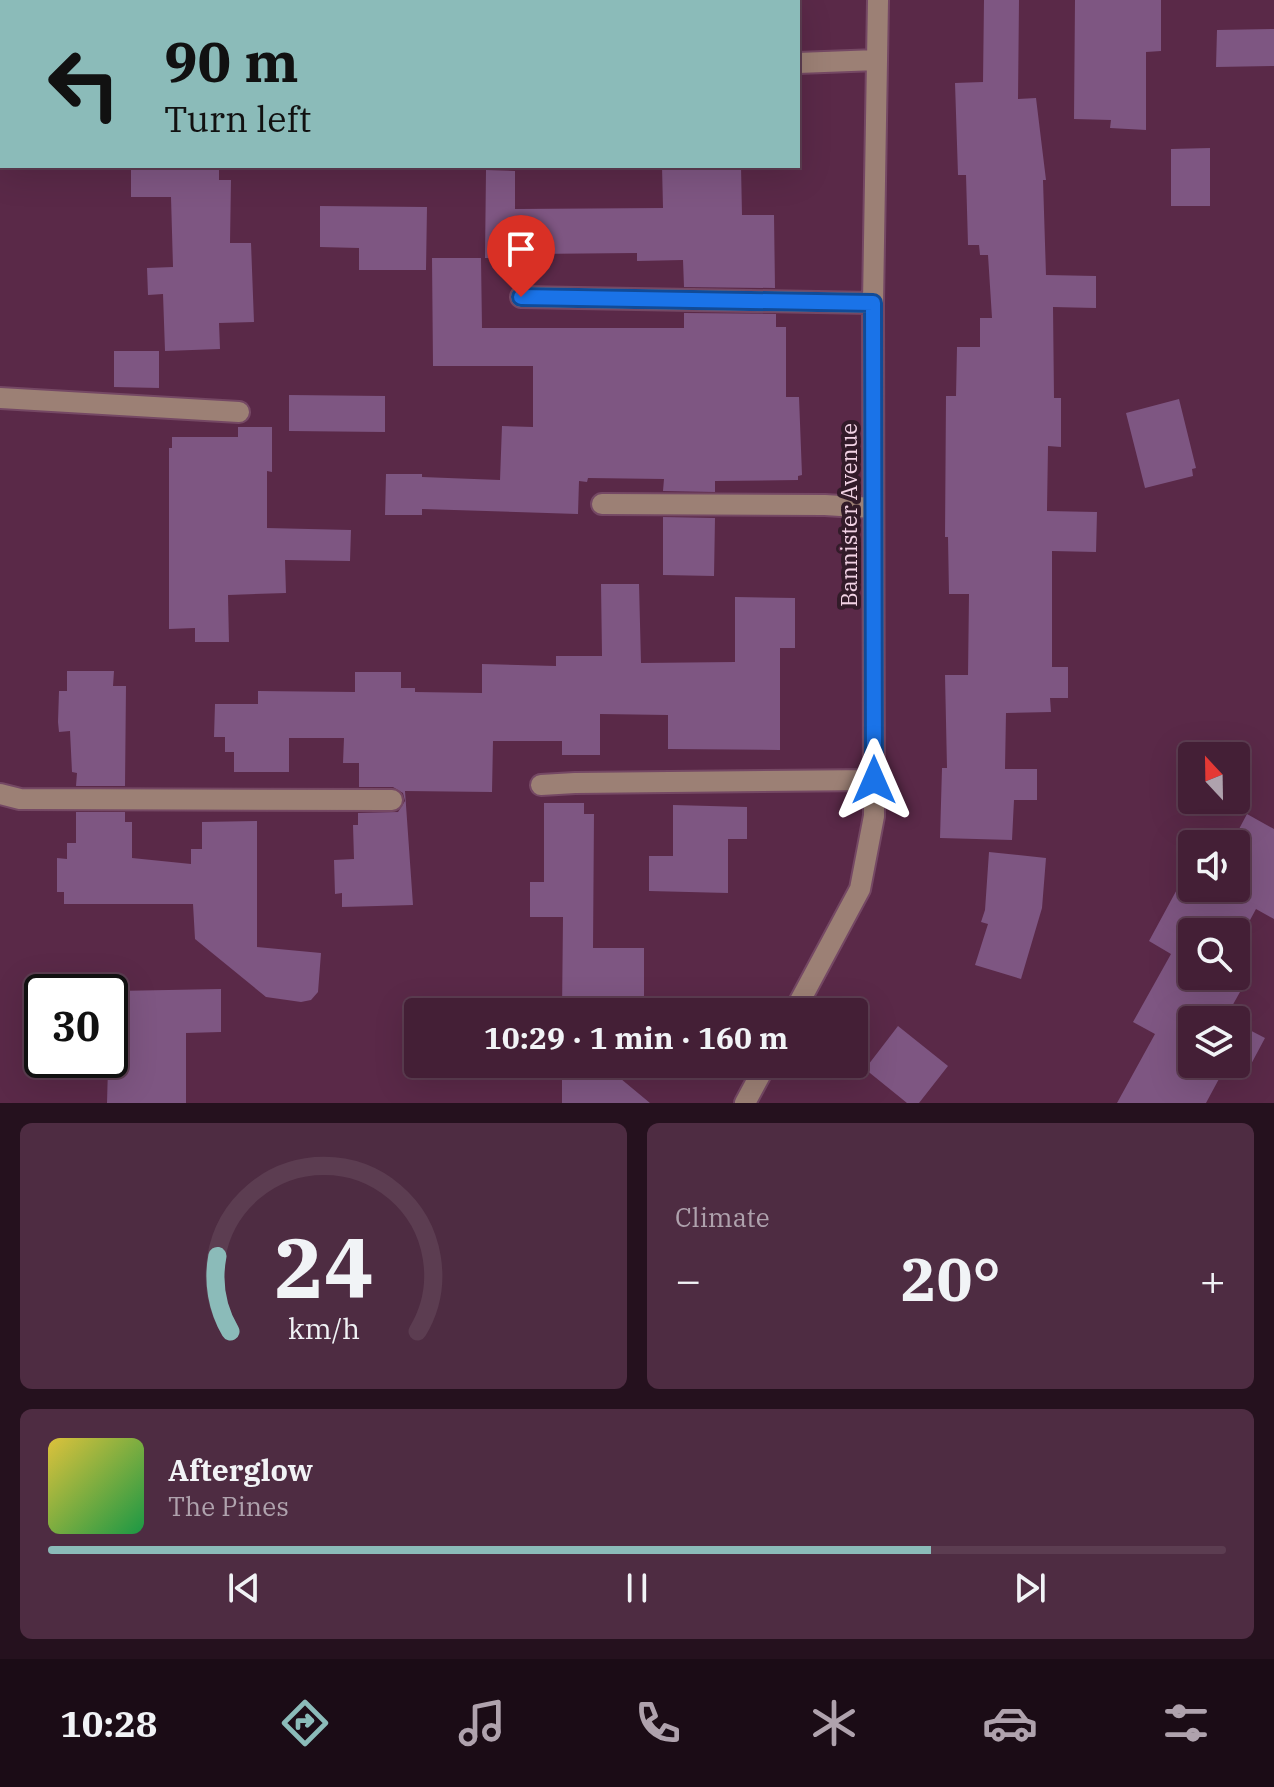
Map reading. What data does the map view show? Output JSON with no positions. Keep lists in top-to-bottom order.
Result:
{
  "streets": {
    "street": ["Bannister Avenue"]
  },
  "north": "top",
  "page": {
    "turn": ["90 m", "Turn left"],
    "limit": "30",
    "trip": "10:29 · 1 min · 160 m",
    "tile": "Climate",
    "heat": ["−", "20°", "+"],
    "song": ["Afterglow", "The Pines"],
    "tabs": "10:28",
    "gauge": ["24", "km/h"]
  }
}
